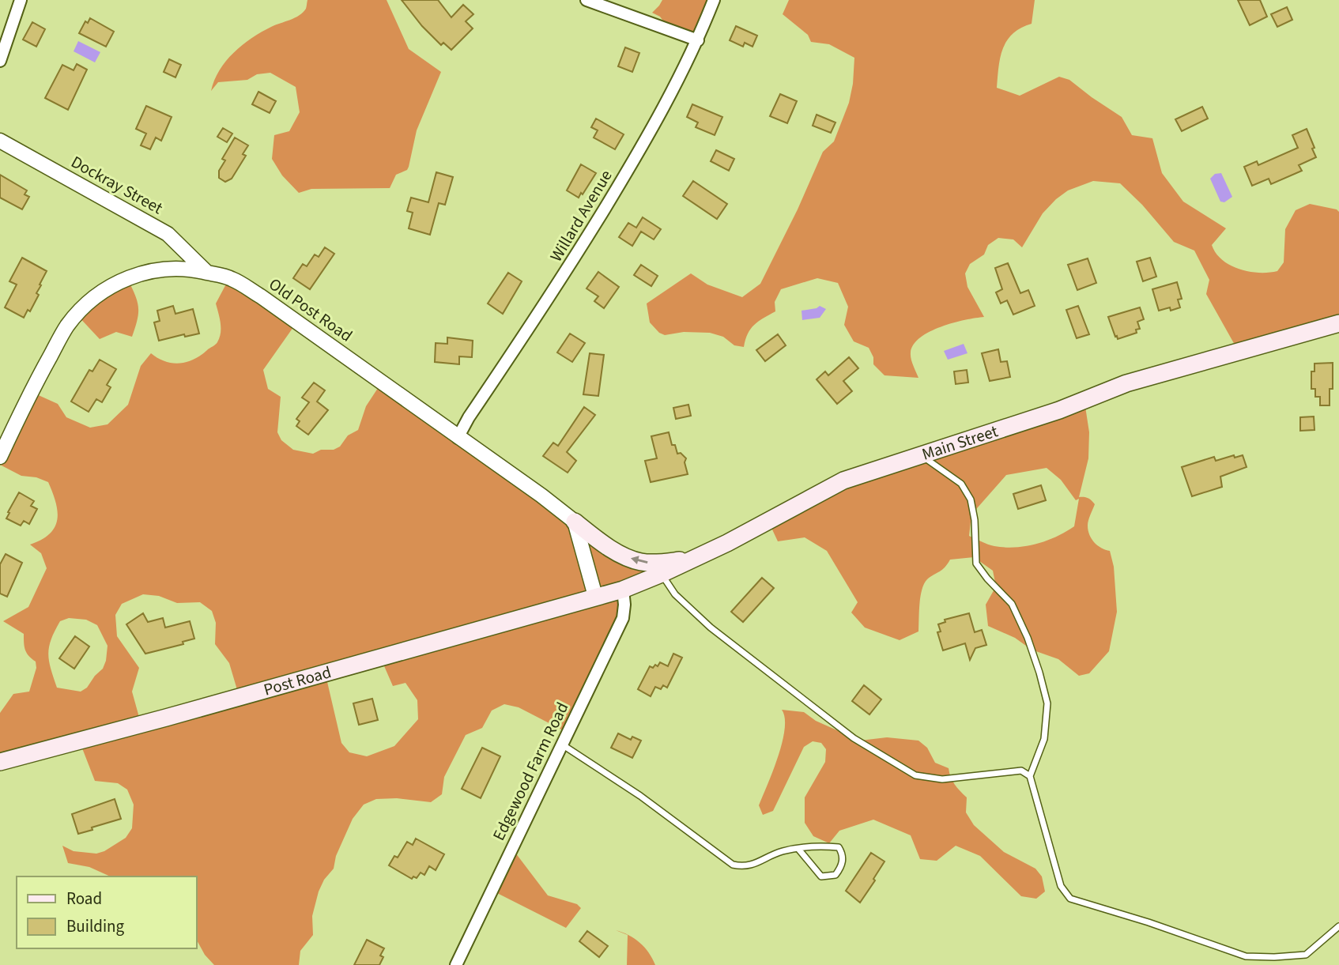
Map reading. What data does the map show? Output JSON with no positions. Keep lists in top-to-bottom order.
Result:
{
  "streets": {
    "main road": ["Main Street", "Post Road"],
    "street": [
      "Dockray Street",
      "Willard Avenue",
      "Old Post Road",
      "Edgewood Farm Road"
    ]
  },
  "crossings": [
    ["Dockray Street", "Old Post Road"],
    ["Willard Avenue", "Old Post Road"],
    ["Main Street", "Post Road"],
    ["Main Street", "Edgewood Farm Road"]
  ],
  "legend": ["Road", "Building"]
}
